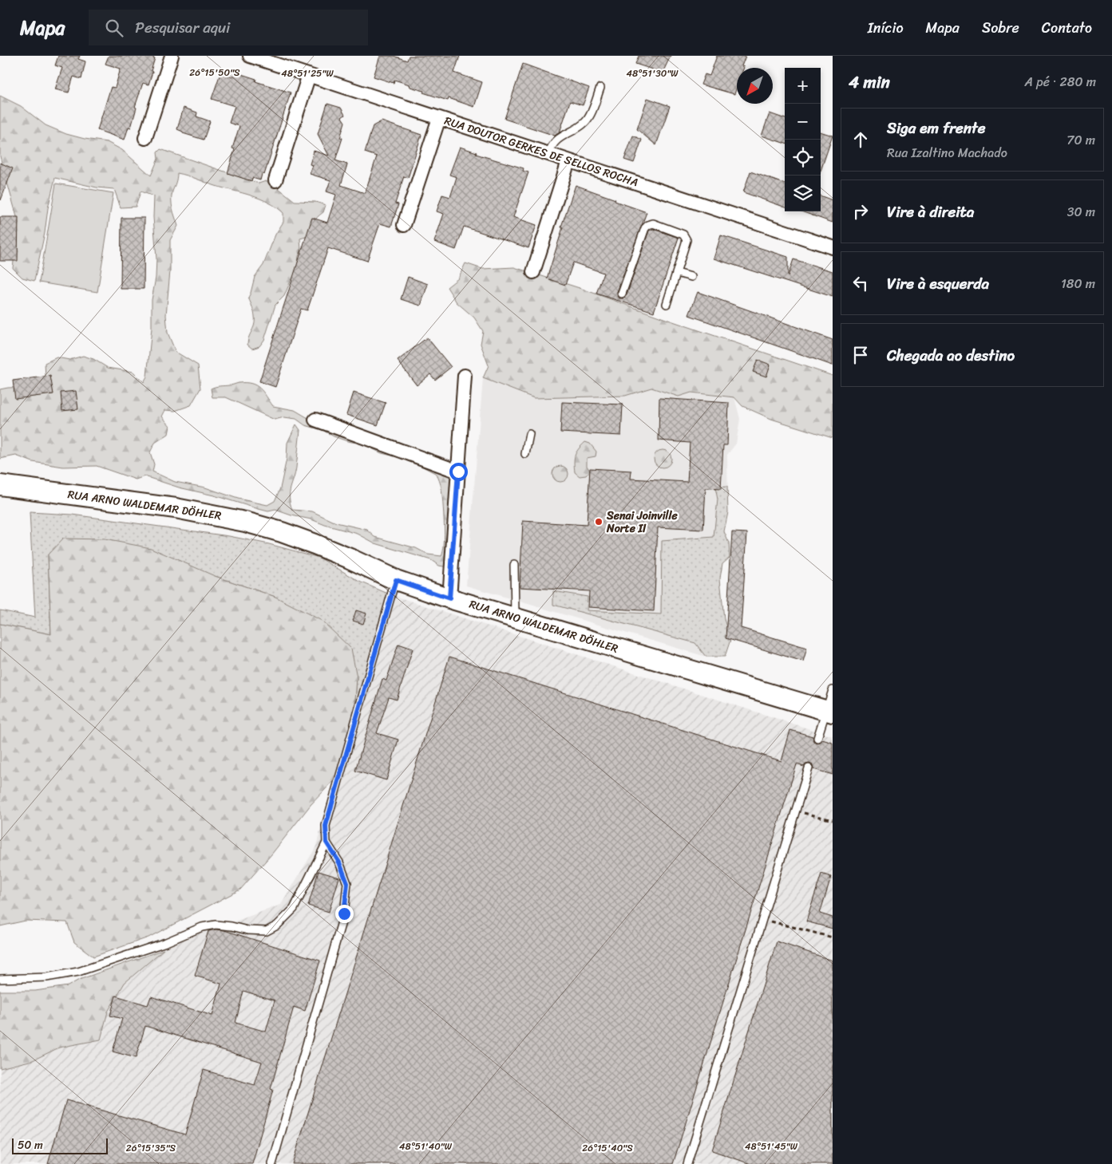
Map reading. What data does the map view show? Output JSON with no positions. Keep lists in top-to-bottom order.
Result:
{
  "streets": {
    "main road": ["RUA ARNO WALDEMAR DÖHLER"],
    "street": ["RUA DOUTOR GERKES DE SELLOS ROCHA"]
  },
  "places": ["Senai Joinville Norte II"],
  "scale_bar": "50 m",
  "north": "bottom left",
  "page": {
    "header": "Mapa",
    "search": "Pesquisar aqui",
    "nav": [
      "Início",
      "Mapa",
      "Sobre",
      "Contato"
    ],
    "heading": ["4 min", "A pé · 280 m"],
    "map_buttons": ["+", "−"],
    "list": [
      ["Siga em frente", "Rua Izaltino Machado", "70 m"],
      ["Vire à direita", "30 m"],
      ["Vire à esquerda", "180 m"],
      "Chegada ao destino"
    ],
    "scale": "50 m"
  },
  "coordinates": [
    "26°15'50\"S",
    "48°51'25\"W",
    "48°51'30\"W",
    "48°51'40\"W",
    "48°51'45\"W",
    "26°15'35\"S",
    "26°15'40\"S"
  ]
}
